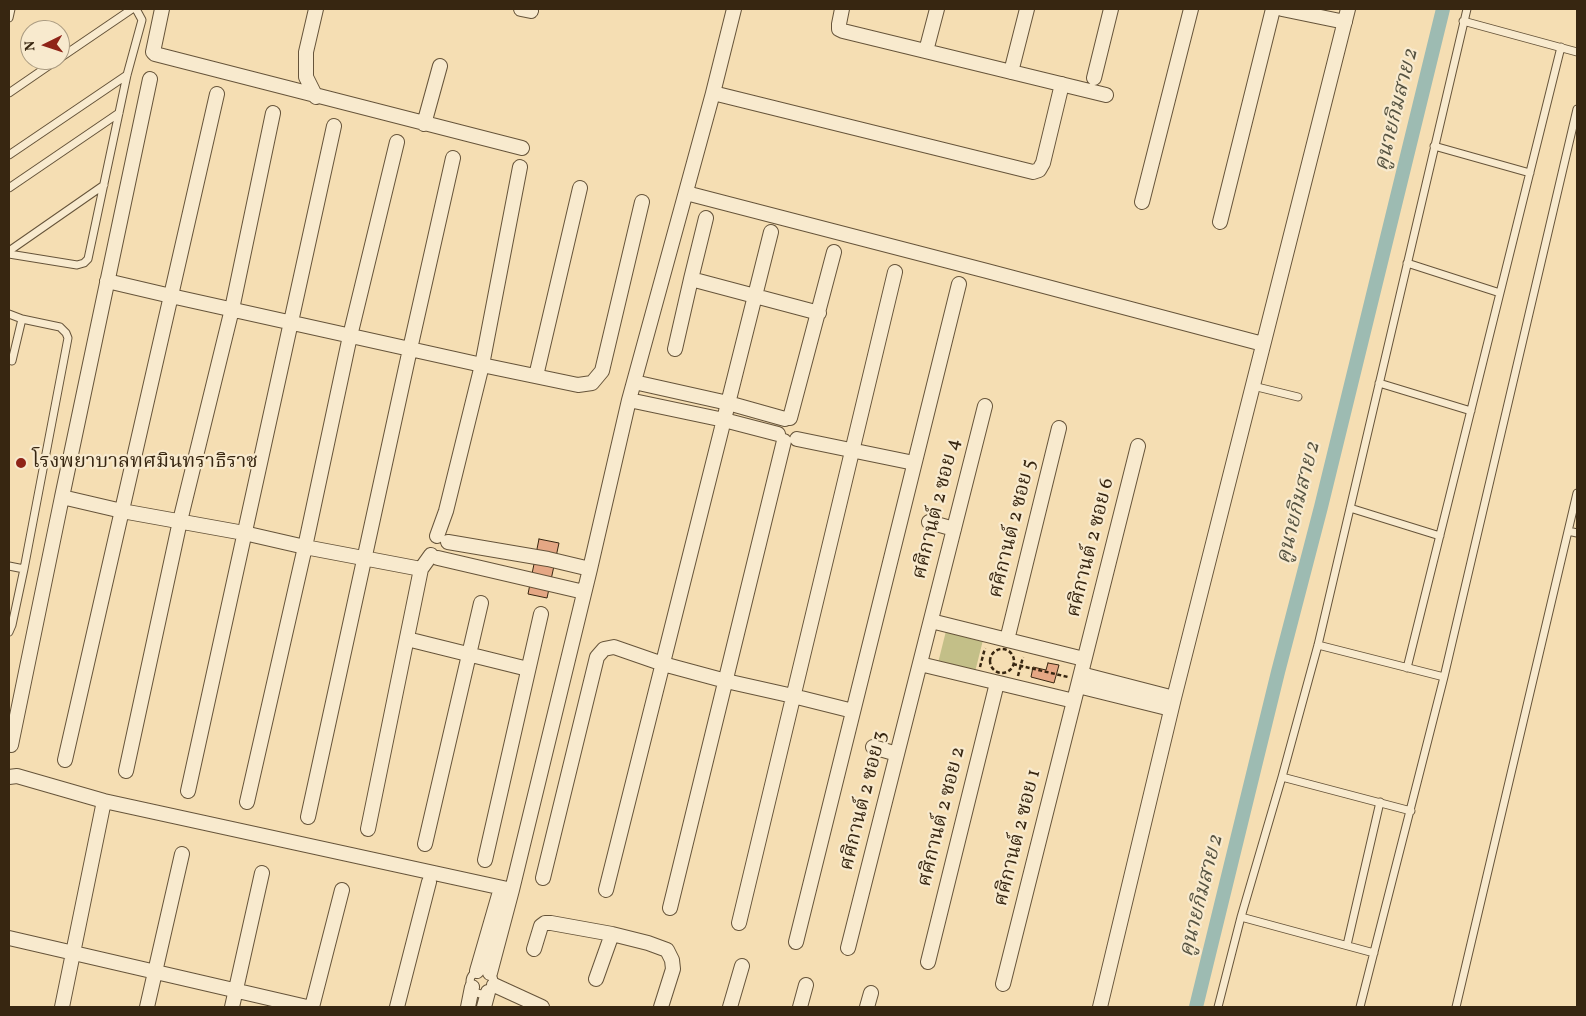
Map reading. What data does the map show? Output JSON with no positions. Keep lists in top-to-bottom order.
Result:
{
  "streets": {
    "street": [
      "ศศิกานต์ 2 ซอย 4",
      "ศศิกานต์ 2 ซอย 5",
      "ศศิกานต์ 2 ซอย 6",
      "ศศิกานต์ 2 ซอย 3",
      "ศศิกานต์ 2 ซอย 2",
      "ศศิกานต์ 2 ซอย 1"
    ]
  },
  "crossings": [
    ["ศศิกานต์ 2 ซอย 4", "ศศิกานต์ 2 ซอย 3"],
    ["ศศิกานต์ 2 ซอย 6", "ศศิกานต์ 2 ซอย 1"]
  ],
  "water": ["คูนายกิมสาย 2"],
  "places": ["โรงพยาบาลทศมินทราธิราช"],
  "north": "left"
}
